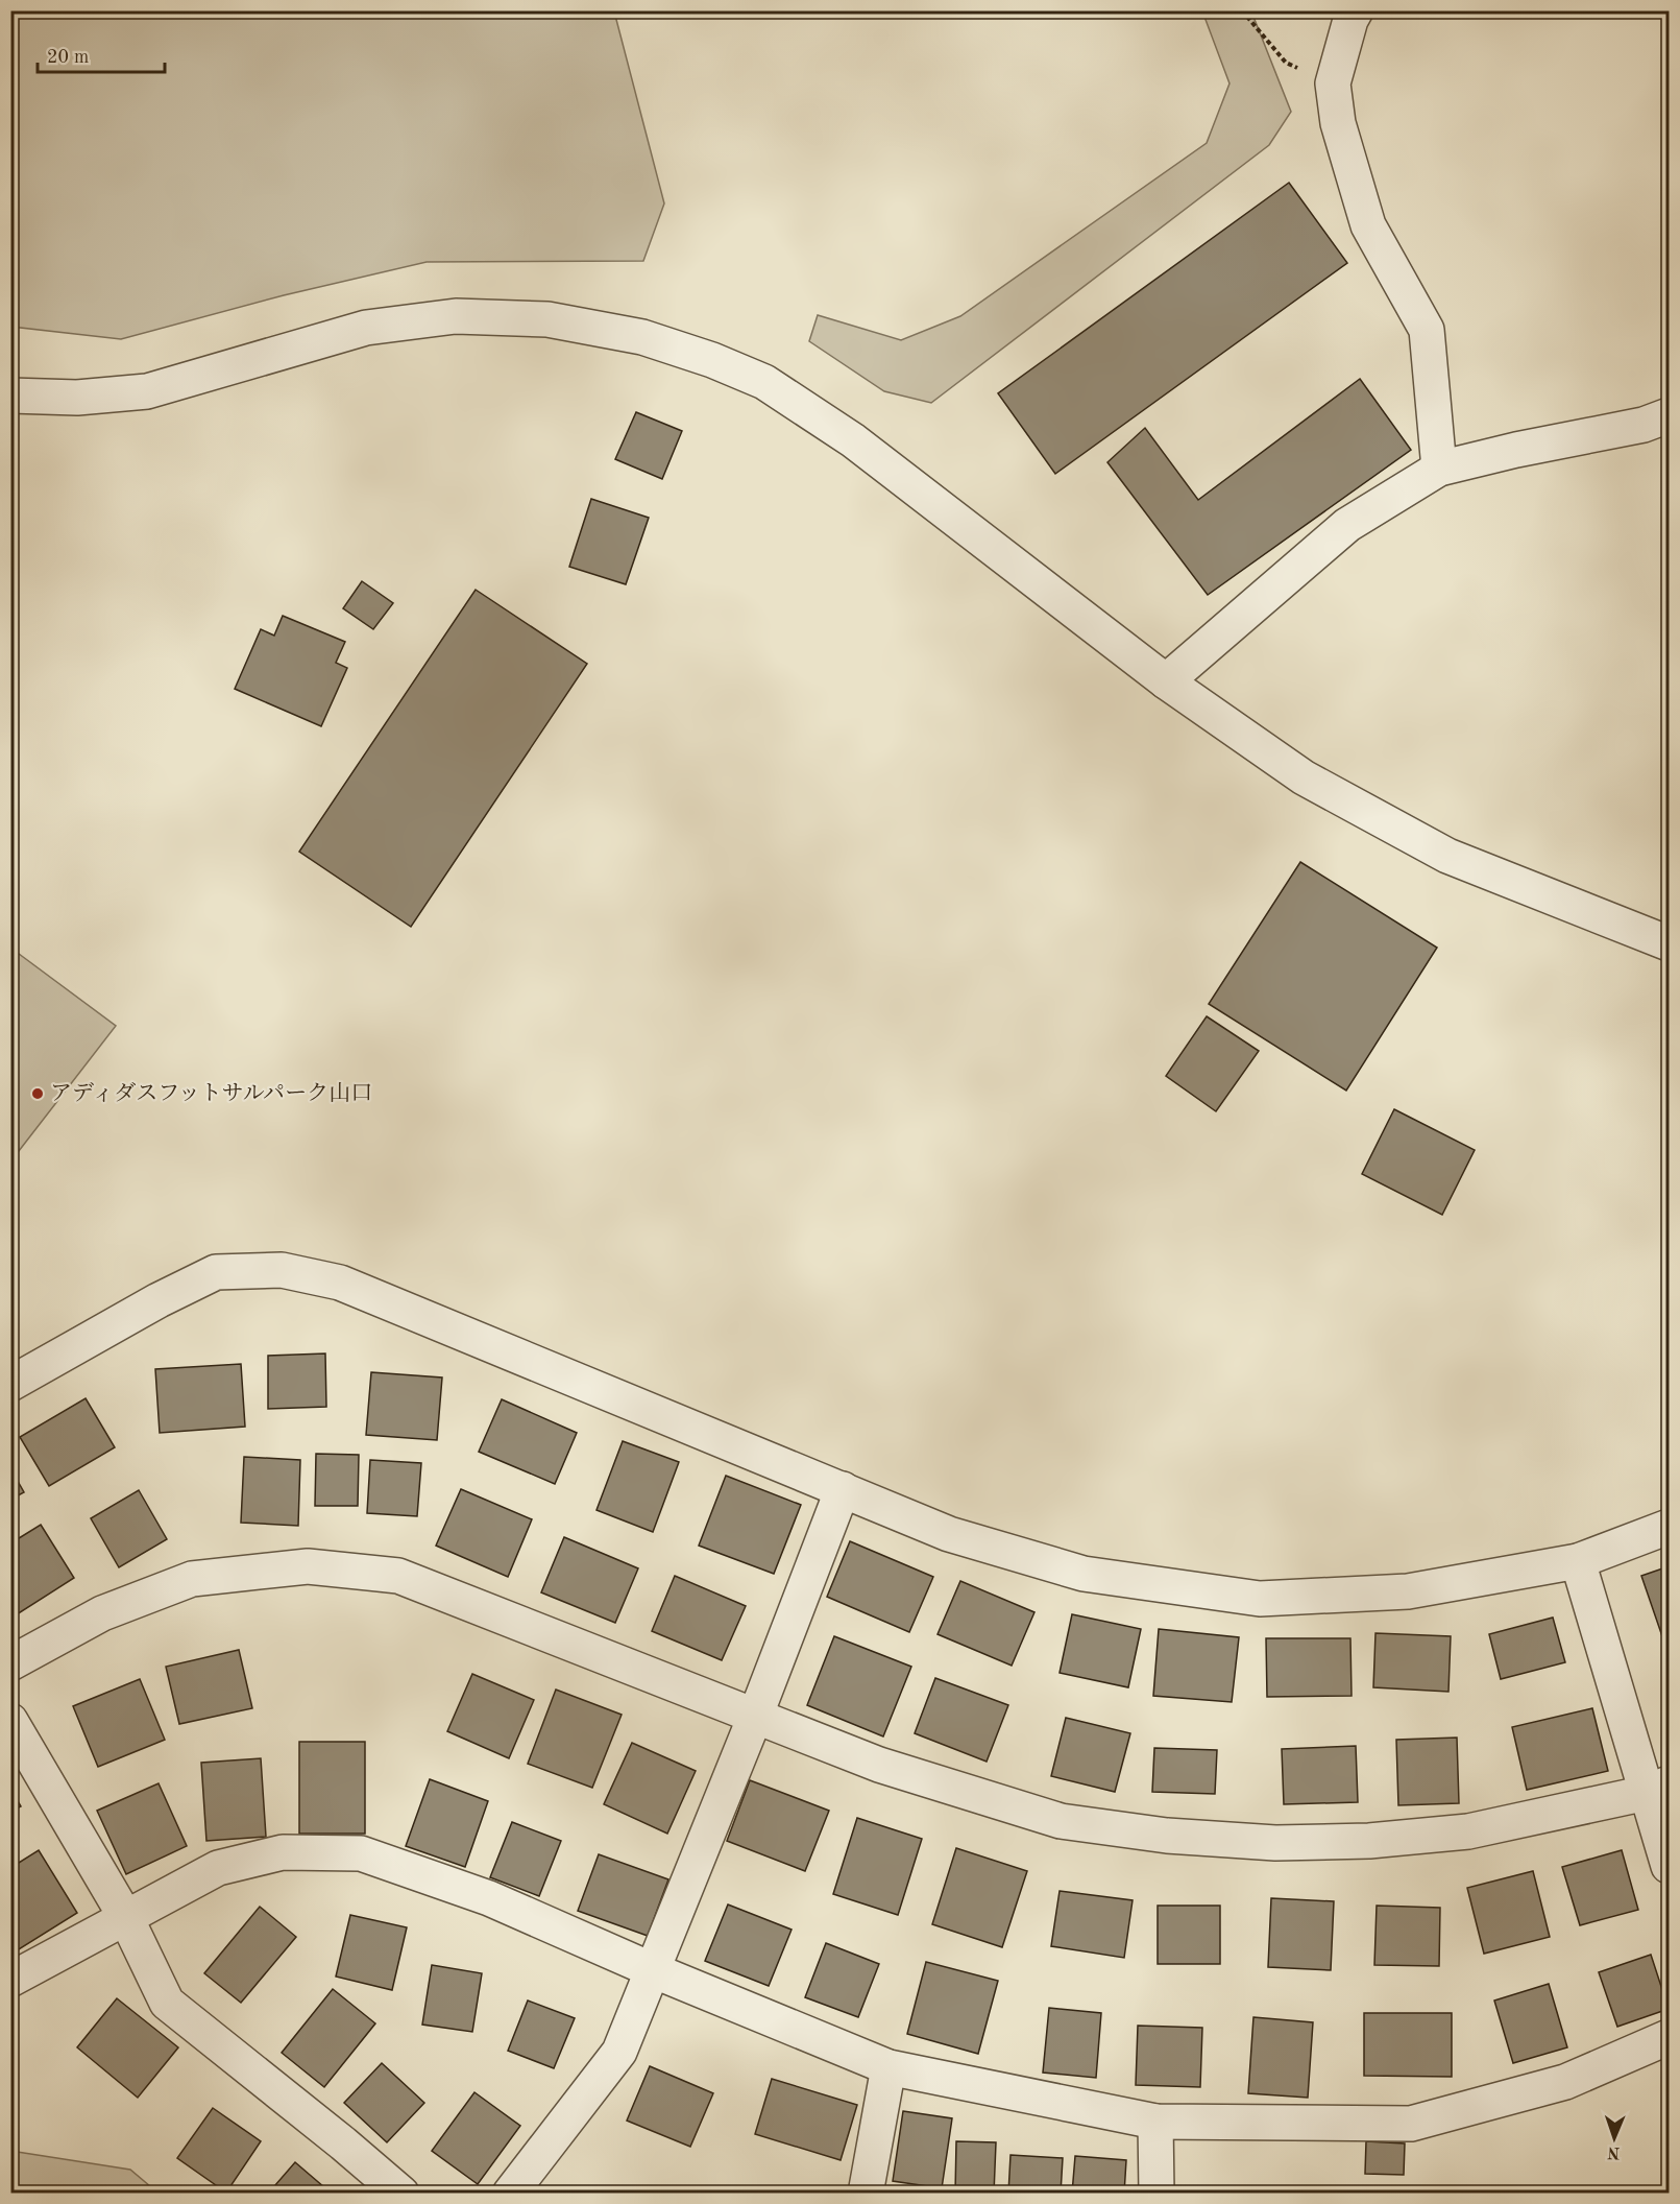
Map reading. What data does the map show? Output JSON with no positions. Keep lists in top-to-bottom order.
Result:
{
  "places": ["アディダスフットサルパーク山口"],
  "scale_bar": "20 m",
  "north": "bottom"
}
